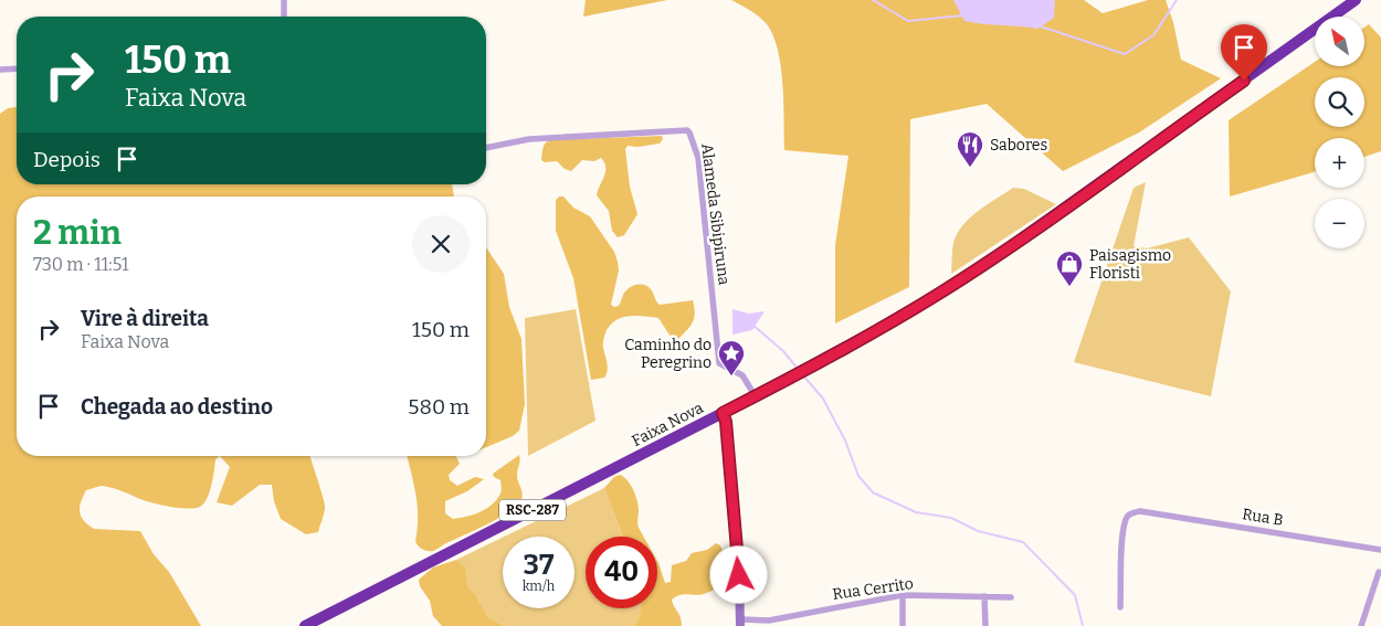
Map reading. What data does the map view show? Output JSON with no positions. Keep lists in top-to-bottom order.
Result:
{
  "streets": {
    "highway": ["Faixa Nova", "RSC-287"],
    "street": ["Alameda Sibipiruna", "Rua B", "Rua Cerrito"]
  },
  "crossings": [
    ["Alameda Sibipiruna", "Faixa Nova"]
  ],
  "places": {
    "restaurant": ["Sabores"],
    "shop": ["Paisagismo Floristi"],
    "place": ["Caminho do Peregrino"]
  },
  "north": "top left",
  "page": {
    "map_buttons": ["+", "−"],
    "turn": ["150 m", "Faixa Nova"],
    "then": "Depois",
    "heading": ["2 min", "730 m · 11:51"],
    "list": [
      {
        "name": "Vire à direita",
        "note": "Faixa Nova",
        "value": "150 m"
      },
      {
        "name": "Chegada ao destino",
        "value": "580 m"
      }
    ],
    "speed": "37 km/h",
    "limit": "40"
  }
}
